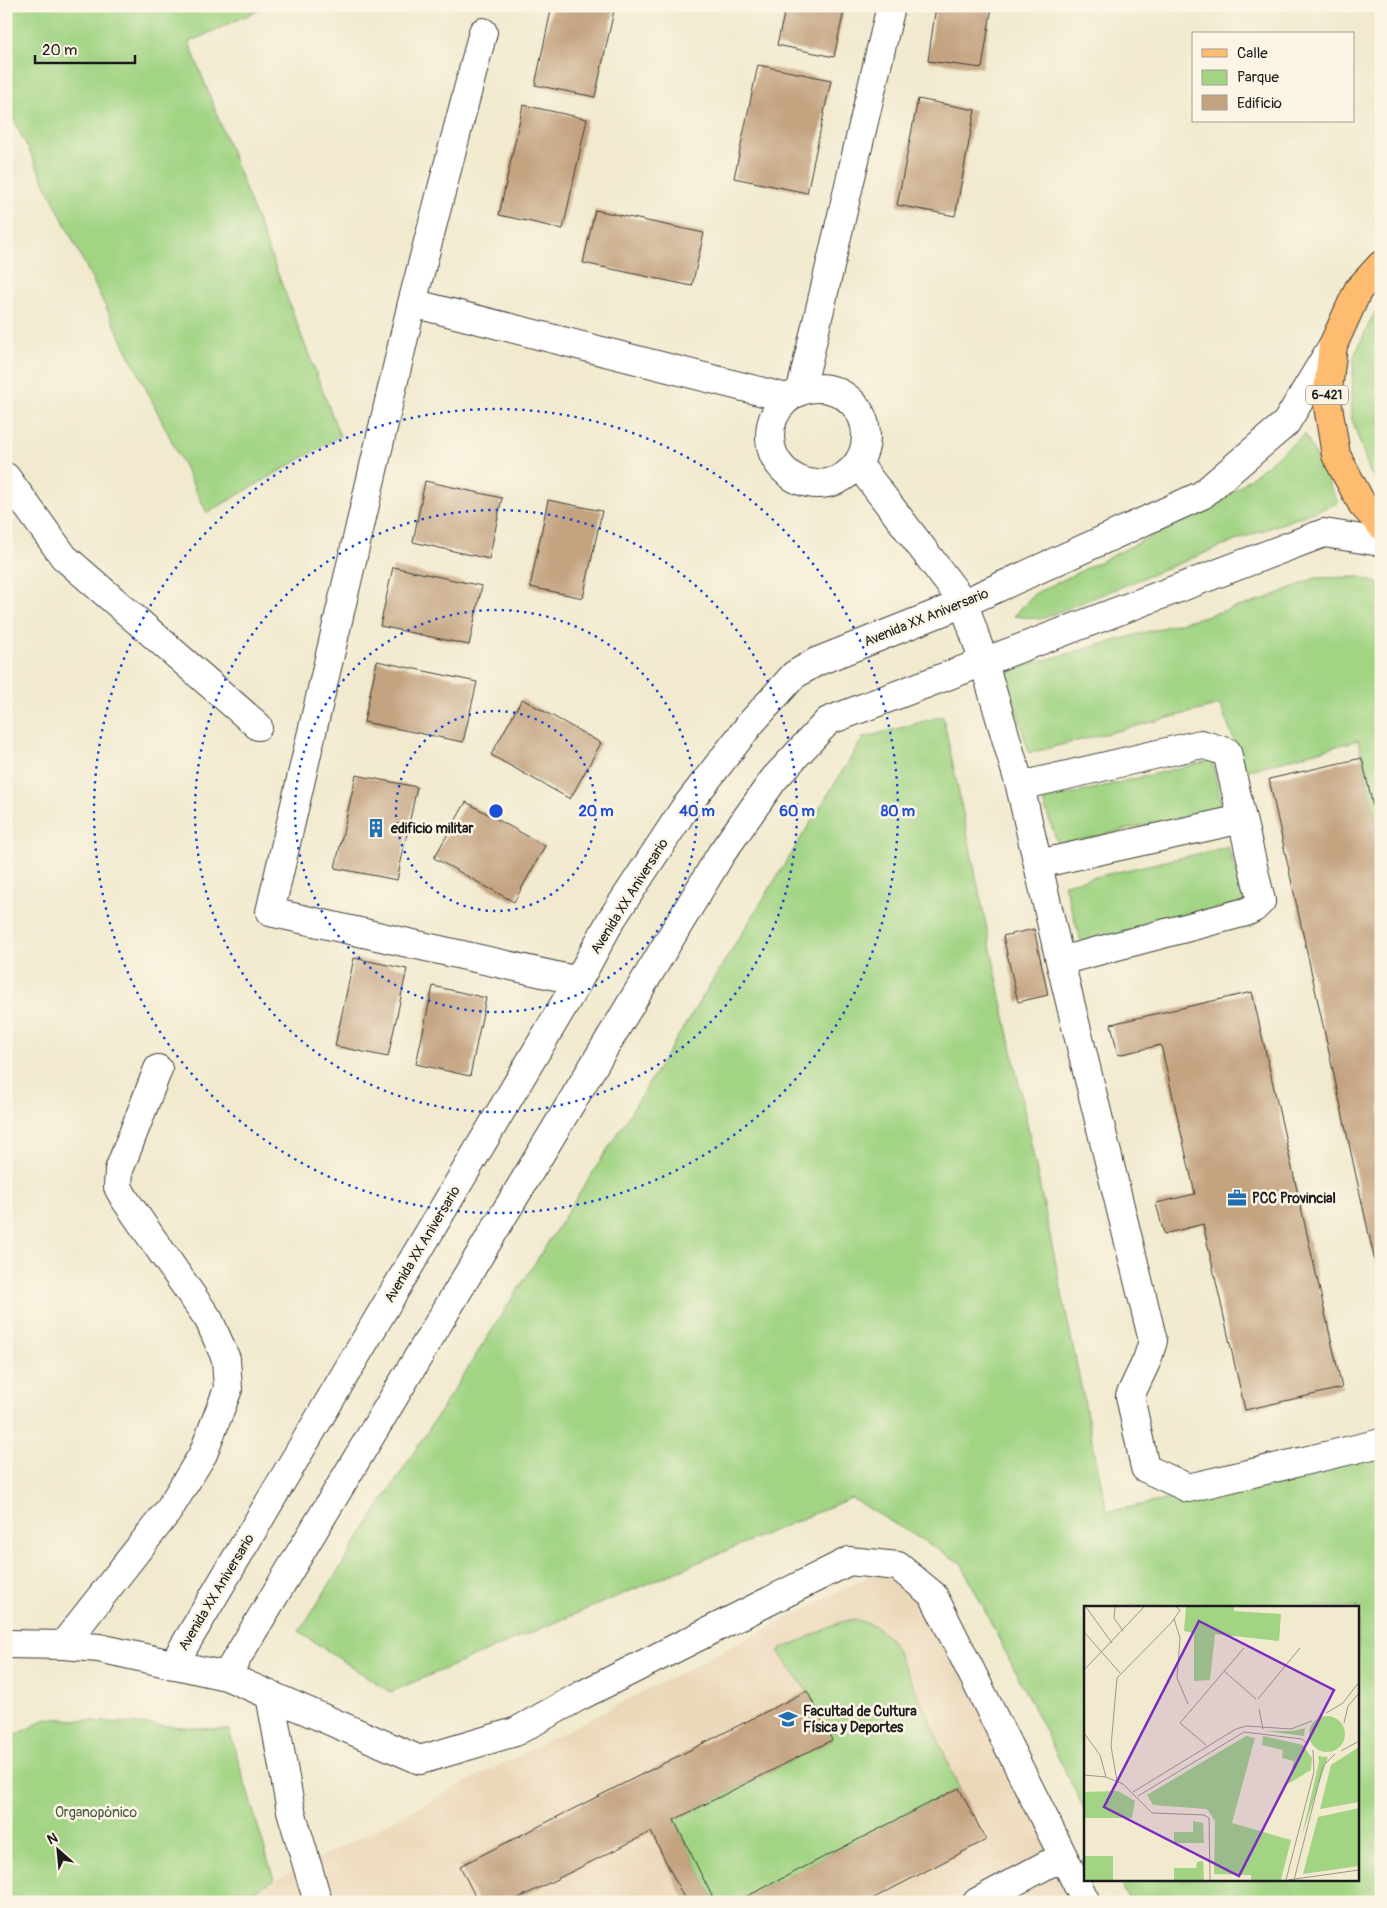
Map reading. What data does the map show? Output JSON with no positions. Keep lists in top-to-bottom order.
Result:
{
  "streets": {
    "main road": ["6-421", "Avenida XX Aniversario"]
  },
  "parks": ["Organopónico"],
  "places": {
    "building": ["edificio militar"],
    "office": ["PCC Provincial"],
    "school or university": ["Facultad de Cultura Física y Deportes"]
  },
  "legend": ["Calle", "Parque", "Edificio"],
  "scale_bar": "20 m",
  "north": "top left",
  "rings": [
    "20 m",
    "40 m",
    "60 m",
    "80 m"
  ]
}
